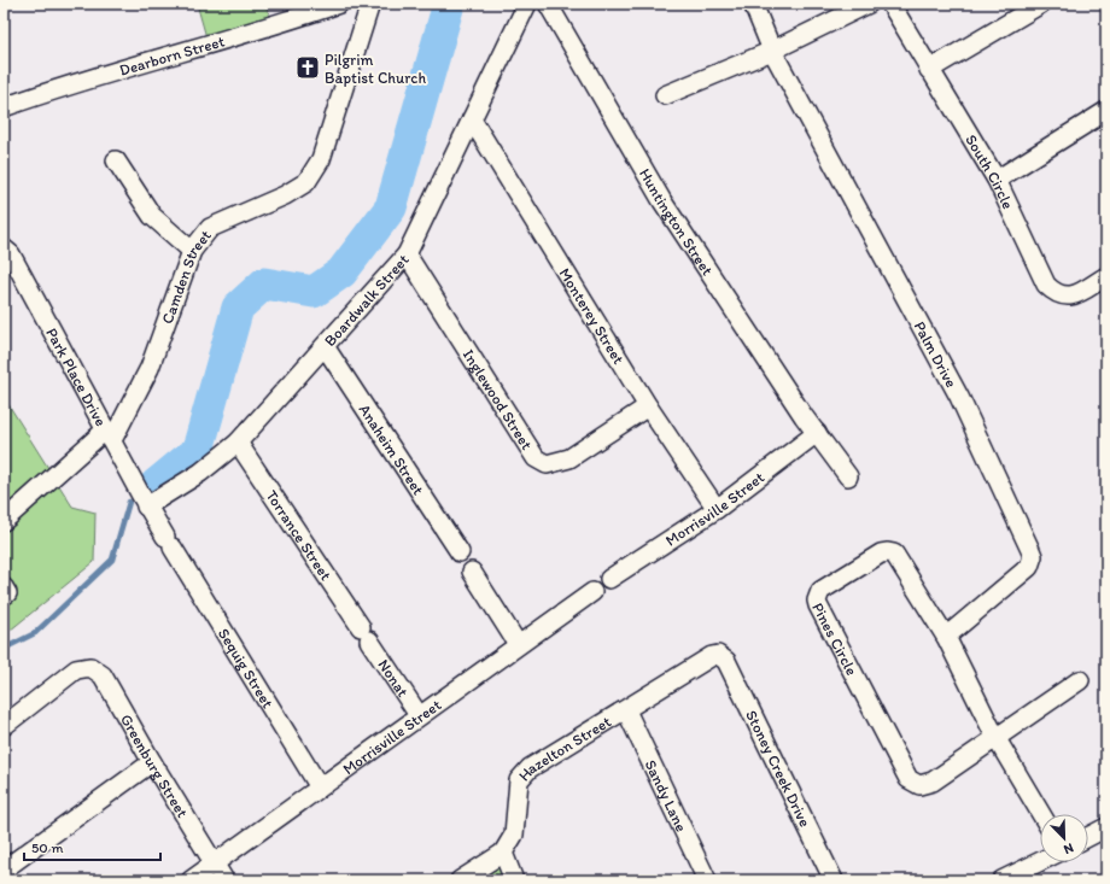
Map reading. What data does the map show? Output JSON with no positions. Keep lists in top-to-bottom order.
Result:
{
  "streets": {
    "street": [
      "Dearborn Street",
      "South Circle",
      "Huntington Street",
      "Camden Street",
      "Boardwalk Street",
      "Monterey Street",
      "Palm Drive",
      "Park Place Drive",
      "Inglewood Street",
      "Anaheim Street",
      "Morrisville Street",
      "Torrance Street",
      "Pines Circle",
      "Sequig Street",
      "Nonat",
      "Hazelton Street",
      "Greenburg Street",
      "Stoney Creek Drive",
      "Sandy Lane"
    ]
  },
  "crossings": [
    ["Huntington Street", "Morrisville Street"],
    ["Camden Street", "Park Place Drive"],
    ["Boardwalk Street", "Monterey Street"],
    ["Boardwalk Street", "Park Place Drive"],
    ["Boardwalk Street", "Inglewood Street"],
    ["Boardwalk Street", "Anaheim Street"],
    ["Boardwalk Street", "Torrance Street"],
    ["Boardwalk Street", "Sequig Street"],
    ["Monterey Street", "Inglewood Street"],
    ["Monterey Street", "Morrisville Street"],
    ["Palm Drive", "Pines Circle"],
    ["Park Place Drive", "Sequig Street"],
    ["Morrisville Street", "Sequig Street"],
    ["Morrisville Street", "Nonat"],
    ["Morrisville Street", "Greenburg Street"],
    ["Torrance Street", "Nonat"],
    ["Hazelton Street", "Stoney Creek Drive"],
    ["Hazelton Street", "Sandy Lane"]
  ],
  "places": {
    "church": ["Pilgrim Baptist Church"]
  },
  "scale_bar": "50 m",
  "north": "bottom right"
}
